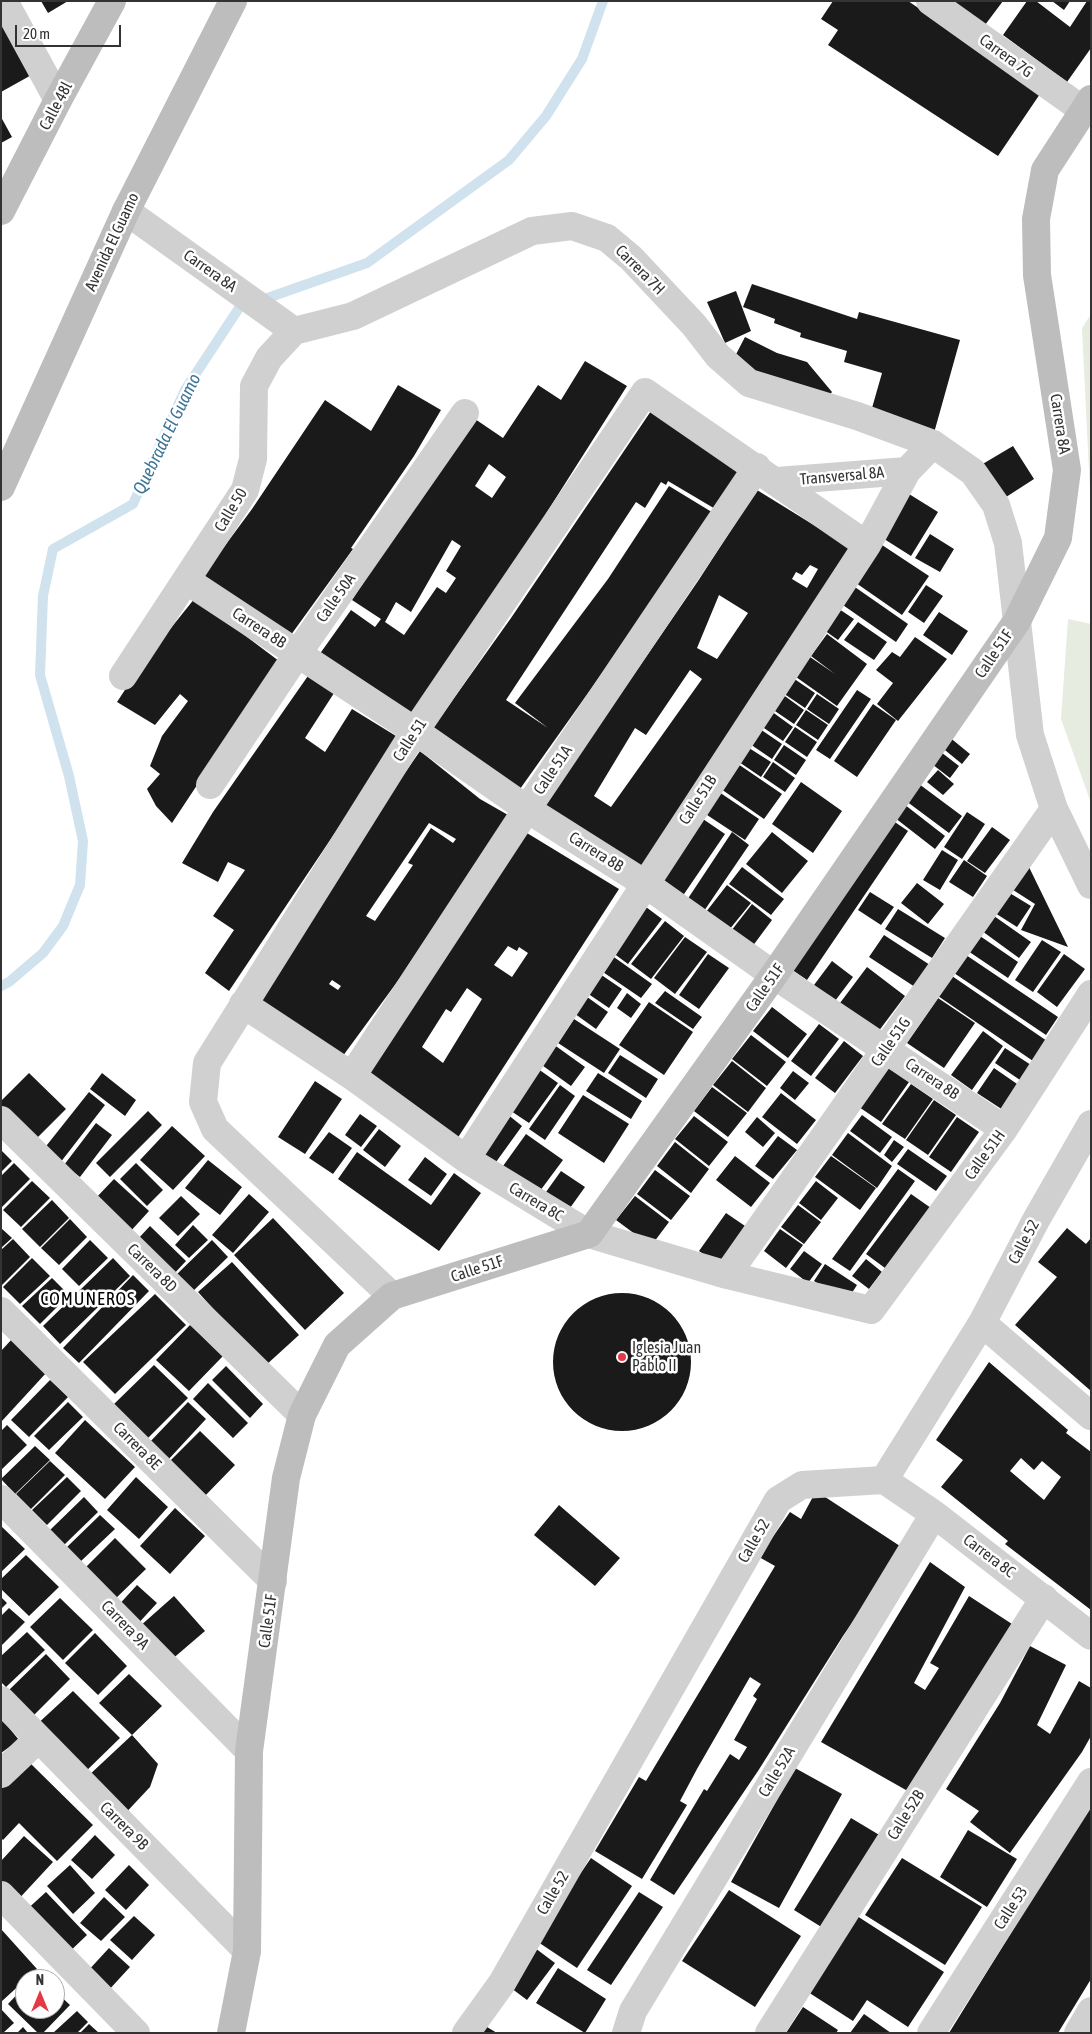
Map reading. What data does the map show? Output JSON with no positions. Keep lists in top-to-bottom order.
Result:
{
  "streets": {
    "street": [
      "Carrera 7G",
      "Calle 48l",
      "Avenida El Guamo",
      "Carrera 7H",
      "Carrera 8A",
      "Transversal 8A",
      "Calle 50",
      "Calle 50A",
      "Carrera 8B",
      "Calle 51F",
      "Calle 51",
      "Calle 51A",
      "Calle 51B",
      "Calle 51G",
      "Calle 51H",
      "Carrera 8C",
      "Calle 52",
      "Carrera 8D",
      "Carrera 8E",
      "Carrera 9A",
      "Calle 52A",
      "Calle 52B",
      "Carrera 9B",
      "Calle 53"
    ]
  },
  "crossings": [
    ["Carrera 7G", "Carrera 8A"],
    ["Avenida El Guamo", "Carrera 8A"],
    ["Carrera 7H", "Carrera 8A"],
    ["Carrera 7H", "Calle 50"],
    ["Carrera 7H", "Calle 51B"],
    ["Carrera 8A", "Calle 50"],
    ["Carrera 8A", "Calle 51F"],
    ["Transversal 8A", "Calle 51"],
    ["Transversal 8A", "Calle 51A"],
    ["Transversal 8A", "Calle 51B"],
    ["Calle 50", "Carrera 8B"],
    ["Calle 50A", "Carrera 8B"],
    ["Carrera 8B", "Calle 51F"],
    ["Carrera 8B", "Calle 51"],
    ["Carrera 8B", "Calle 51A"],
    ["Carrera 8B", "Calle 51B"],
    ["Carrera 8B", "Calle 51G"],
    ["Carrera 8B", "Calle 51H"],
    ["Calle 51F", "Calle 51"],
    ["Calle 51F", "Carrera 8C"],
    ["Calle 51F", "Carrera 8D"],
    ["Calle 51F", "Carrera 8E"],
    ["Calle 51F", "Carrera 9A"],
    ["Calle 51F", "Carrera 9B"],
    ["Calle 51", "Calle 51A"],
    ["Calle 51", "Carrera 8C"],
    ["Calle 51A", "Carrera 8C"],
    ["Calle 51B", "Carrera 8C"],
    ["Calle 51G", "Carrera 8C"],
    ["Calle 51H", "Carrera 8C"],
    ["Carrera 8C", "Calle 52"],
    ["Carrera 8C", "Calle 52A"],
    ["Carrera 8C", "Calle 52B"]
  ],
  "districts": ["COMUNEROS"],
  "water": ["Quebrada El Guamo"],
  "places": ["Iglesia Juan Pablo II"],
  "scale_bar": "20 m",
  "north": "top"
}
